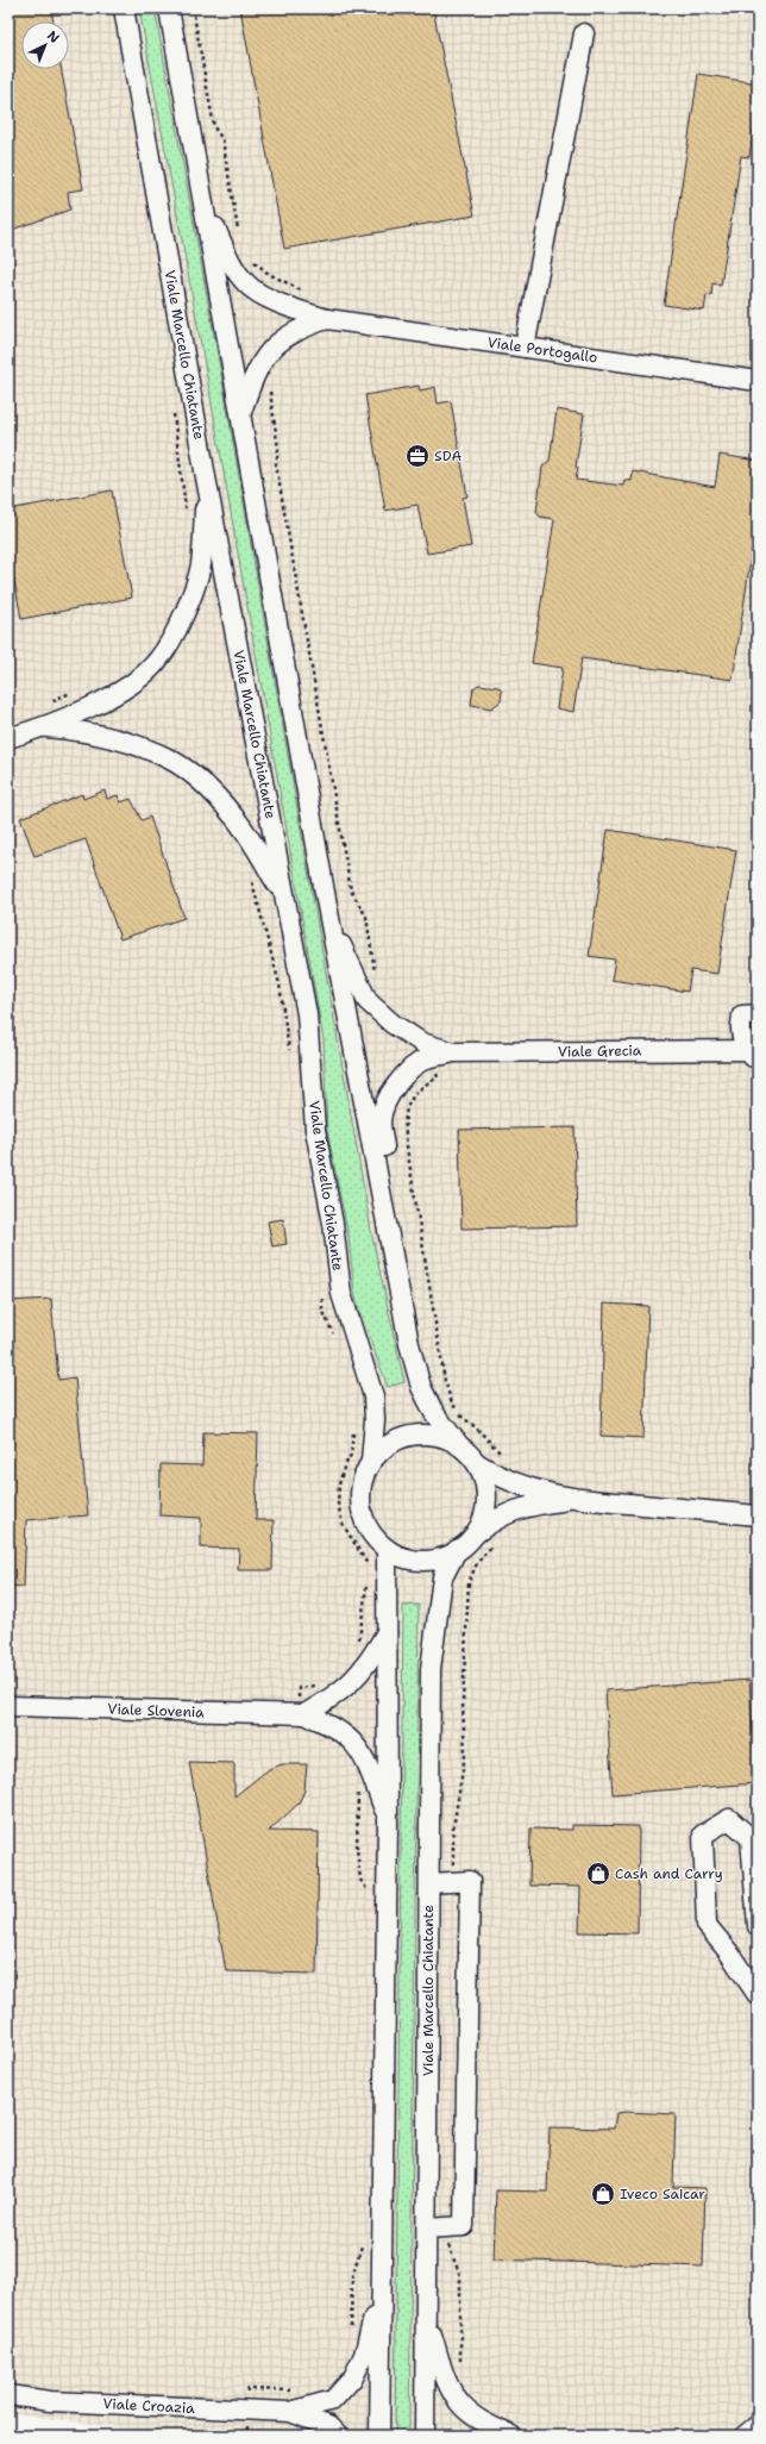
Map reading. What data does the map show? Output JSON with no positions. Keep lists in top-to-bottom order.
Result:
{
  "streets": {
    "street": [
      "Viale Portogallo",
      "Viale Marcello Chiatante",
      "Viale Grecia",
      "Viale Slovenia",
      "Viale Croazia"
    ]
  },
  "crossings": [
    ["Viale Portogallo", "Viale Marcello Chiatante"],
    ["Viale Marcello Chiatante", "Viale Grecia"]
  ],
  "places": {
    "office": ["SDA"],
    "shop": ["Cash and Carry", "Iveco Saicar"]
  },
  "north": "top right"
}
